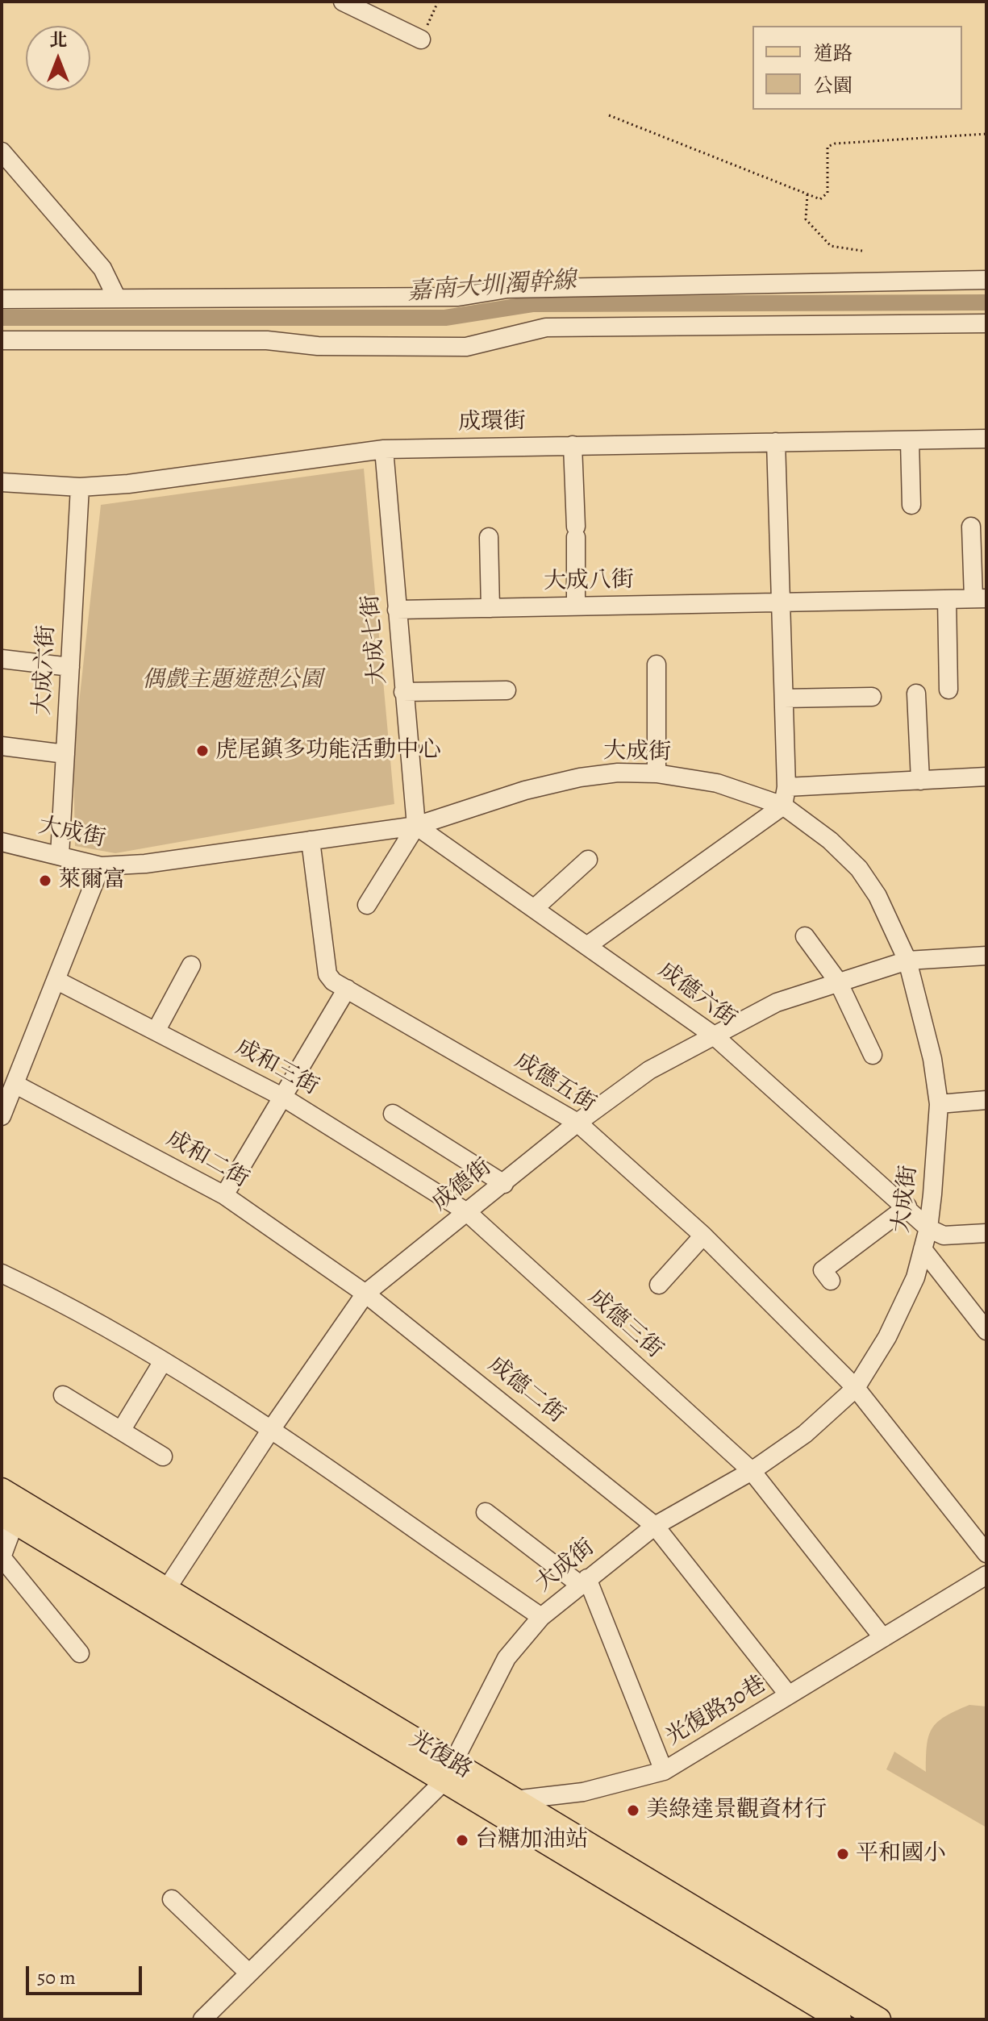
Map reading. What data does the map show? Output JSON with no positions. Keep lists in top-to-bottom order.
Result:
{
  "streets": {
    "main road": ["光復路"],
    "street": [
      "成環街",
      "大成八街",
      "大成七街",
      "大成六街",
      "大成街",
      "成德六街",
      "成和三街",
      "成德五街",
      "成和二街",
      "成德街",
      "成德三街",
      "成德二街",
      "光復路30巷"
    ]
  },
  "crossings": [
    ["成環街", "大成七街"],
    ["成環街", "大成六街"],
    ["大成八街", "大成七街"],
    ["大成七街", "大成街"],
    ["大成七街", "成德六街"],
    ["大成六街", "大成街"],
    ["大成街", "成德六街"],
    ["大成街", "成德五街"],
    ["大成街", "成德街"],
    ["大成街", "成德三街"],
    ["大成街", "成德二街"],
    ["大成街", "光復路"],
    ["成德六街", "成德街"],
    ["成和三街", "成德街"],
    ["成和三街", "成德三街"],
    ["成德五街", "成德街"],
    ["成和二街", "成德街"],
    ["成和二街", "成德二街"],
    ["成德街", "成德三街"],
    ["成德街", "成德二街"],
    ["成德街", "光復路"],
    ["成德三街", "光復路30巷"],
    ["成德二街", "光復路30巷"],
    ["光復路30巷", "光復路"]
  ],
  "water": ["嘉南大圳濁幹線"],
  "parks": ["偶戲主題遊憩公園"],
  "places": [
    "虎尾鎮多功能活動中心",
    "萊爾富",
    "美綠達景觀資材行",
    "台糖加油站",
    "平和國小"
  ],
  "legend": ["道路", "公園"],
  "scale_bar": "50 m",
  "north": "top"
}
